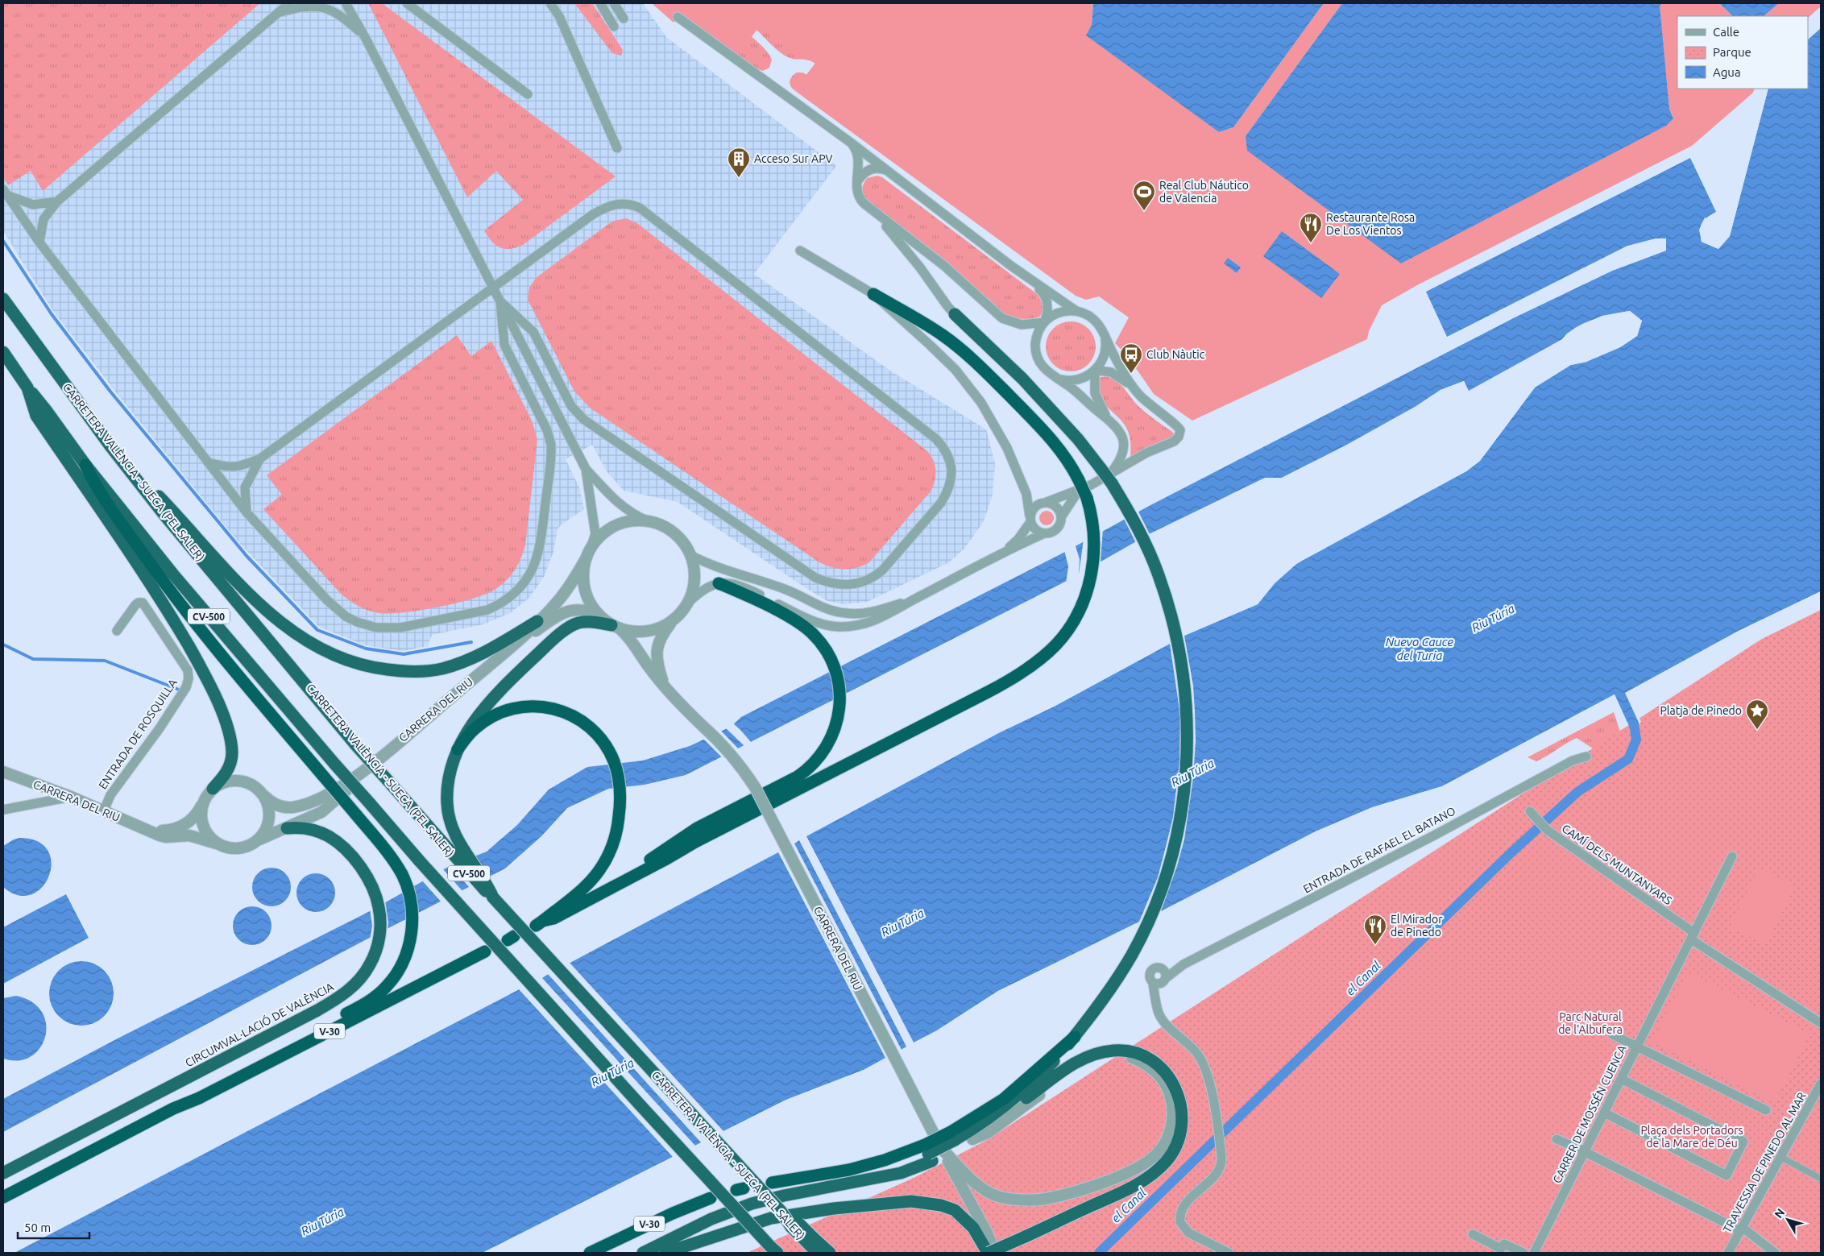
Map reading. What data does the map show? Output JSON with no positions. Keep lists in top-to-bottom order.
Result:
{
  "streets": {
    "highway": [
      "CARRETERA VALÈNCIA - SUECA (PEL SALER)",
      "CV-500",
      "CIRCUMVAL·LACIÓ DE VALÈNCIA",
      "V-30"
    ],
    "street": [
      "CARRERA DEL RIU",
      "ENTRADA DE ROSQUILLA",
      "ENTRADA DE RAFAEL EL BATANO",
      "CAMÍ DELS MUNTANYARS",
      "CARRER DE MOSSÉN CUENCA",
      "TRAVESSIA DE PINEDO AL MAR"
    ]
  },
  "crossings": [
    ["CARRERA DEL RIU", "ENTRADA DE ROSQUILLA"],
    ["CARRERA DEL RIU", "CIRCUMVAL·LACIÓ DE VALÈNCIA"],
    ["CAMÍ DELS MUNTANYARS", "CARRER DE MOSSÉN CUENCA"]
  ],
  "water": ["Riu Túria", "Nuevo Cauce del Turia", "el Canal"],
  "parks": ["Parc Natural de l'Albufera", "Plaça dels Portadors de la Mare de Déu"],
  "places": {
    "building": ["Acceso Sur APV"],
    "sports": ["Real Club Náutico de Valencia"],
    "restaurant": ["Restaurante Rosa De Los Vientos", "El Mirador de Pinedo"],
    "bus stop": ["Club Nàutic"],
    "place": ["Platja de Pinedo"]
  },
  "legend": ["Calle", "Parque", "Agua"],
  "scale_bar": "50 m",
  "north": "top left"
}
